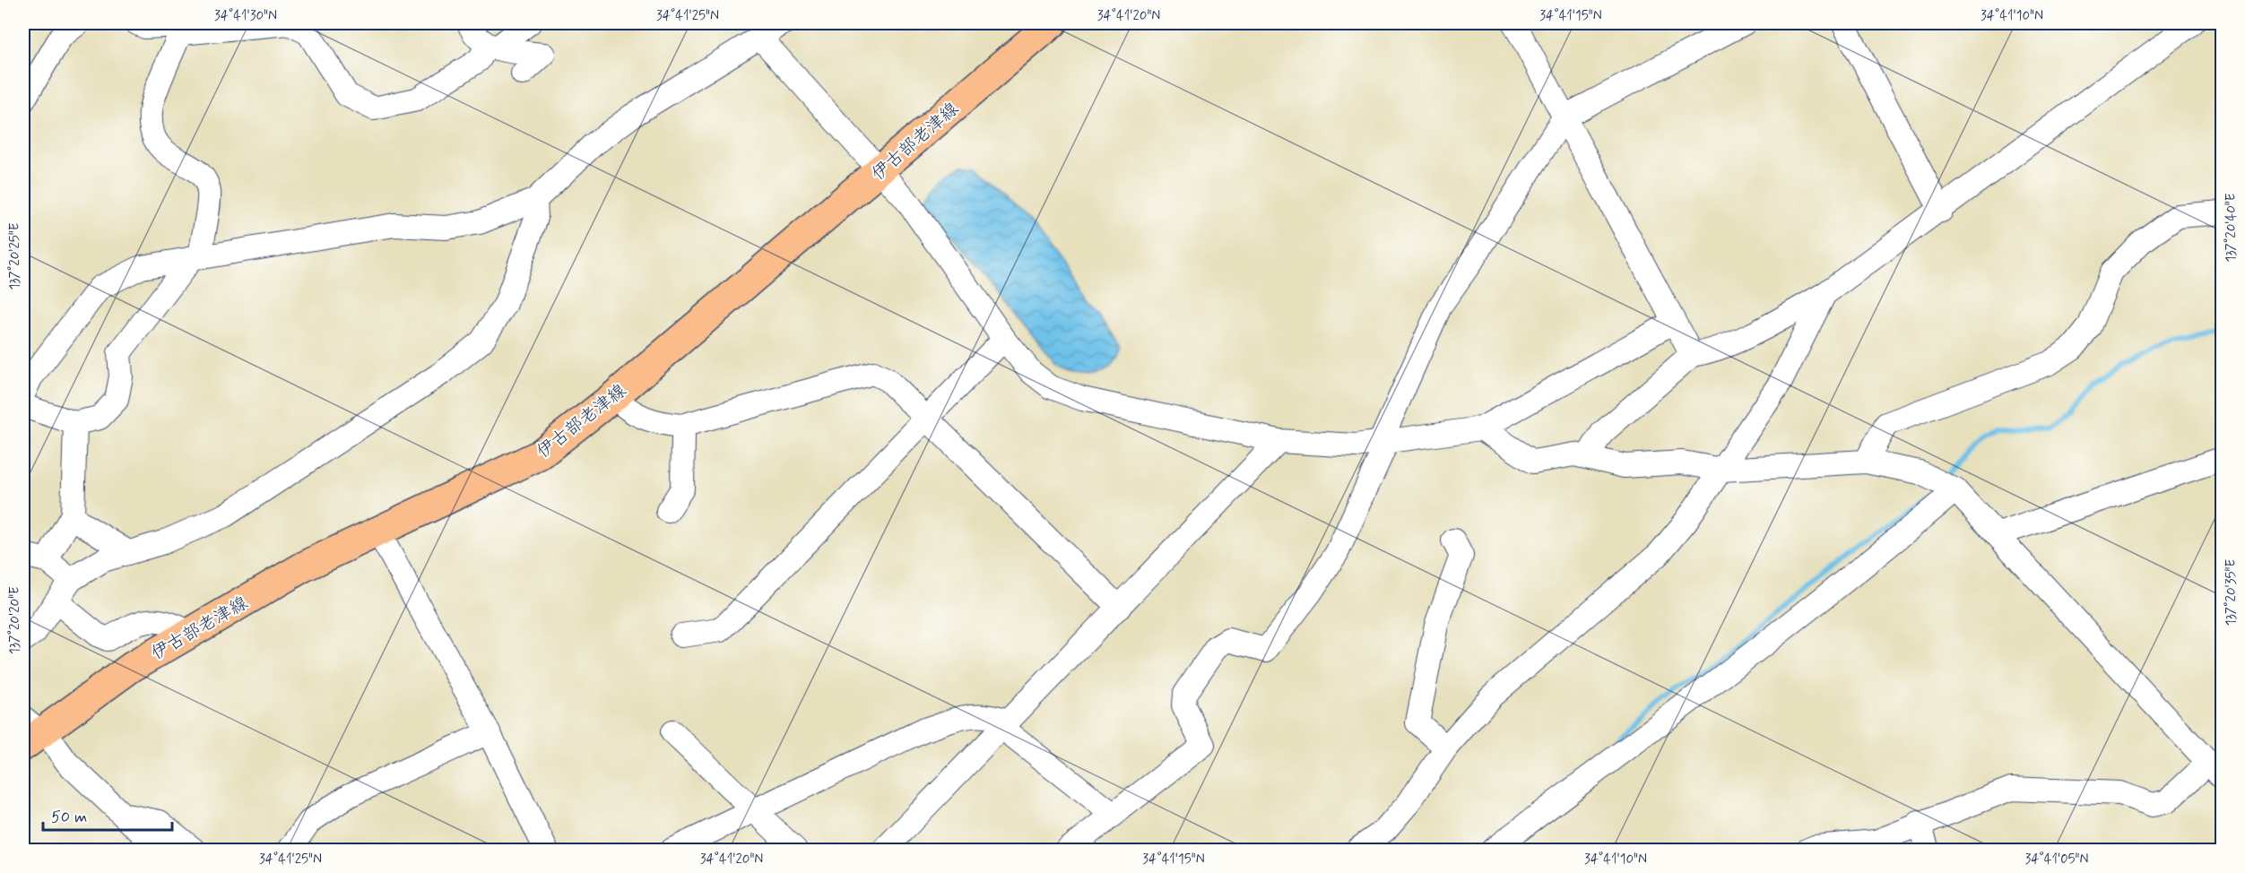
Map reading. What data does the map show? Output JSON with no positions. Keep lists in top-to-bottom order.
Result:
{
  "streets": {
    "main road": ["伊古部老津線"]
  },
  "scale_bar": "50 m",
  "coordinates": [
    "34°41'30\"N",
    "34°41'25\"N",
    "34°41'20\"N",
    "34°41'15\"N",
    "34°41'10\"N",
    "137°20'40\"E",
    "137°20'25\"E",
    "137°20'35\"E",
    "137°20'20\"E",
    "34°41'05\"N"
  ]
}
